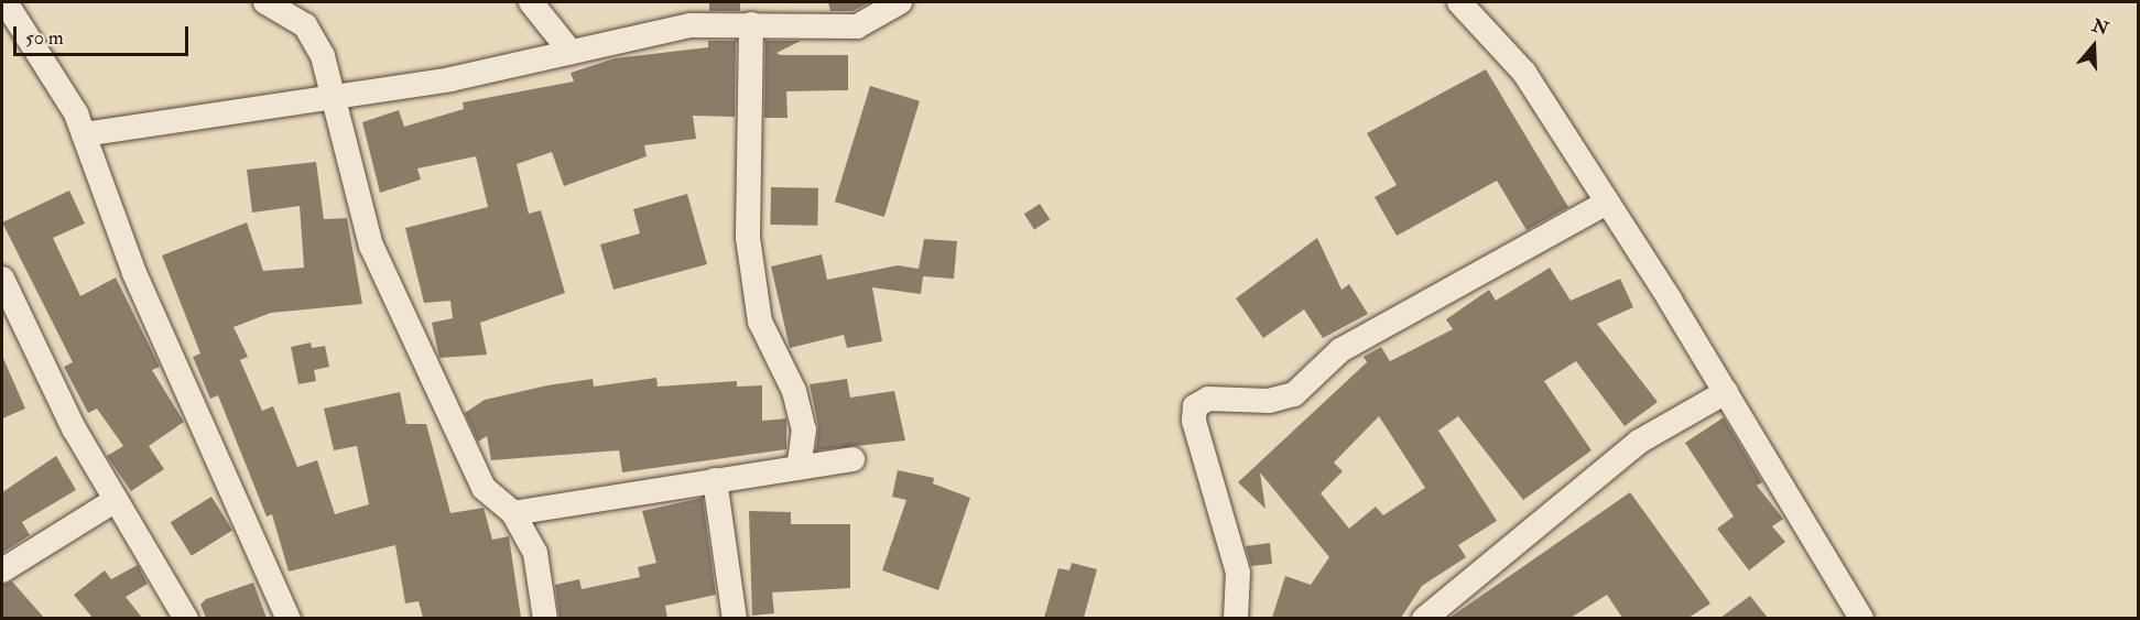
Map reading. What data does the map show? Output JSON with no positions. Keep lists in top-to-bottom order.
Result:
{
  "scale_bar": "50 m",
  "north": "top"
}
